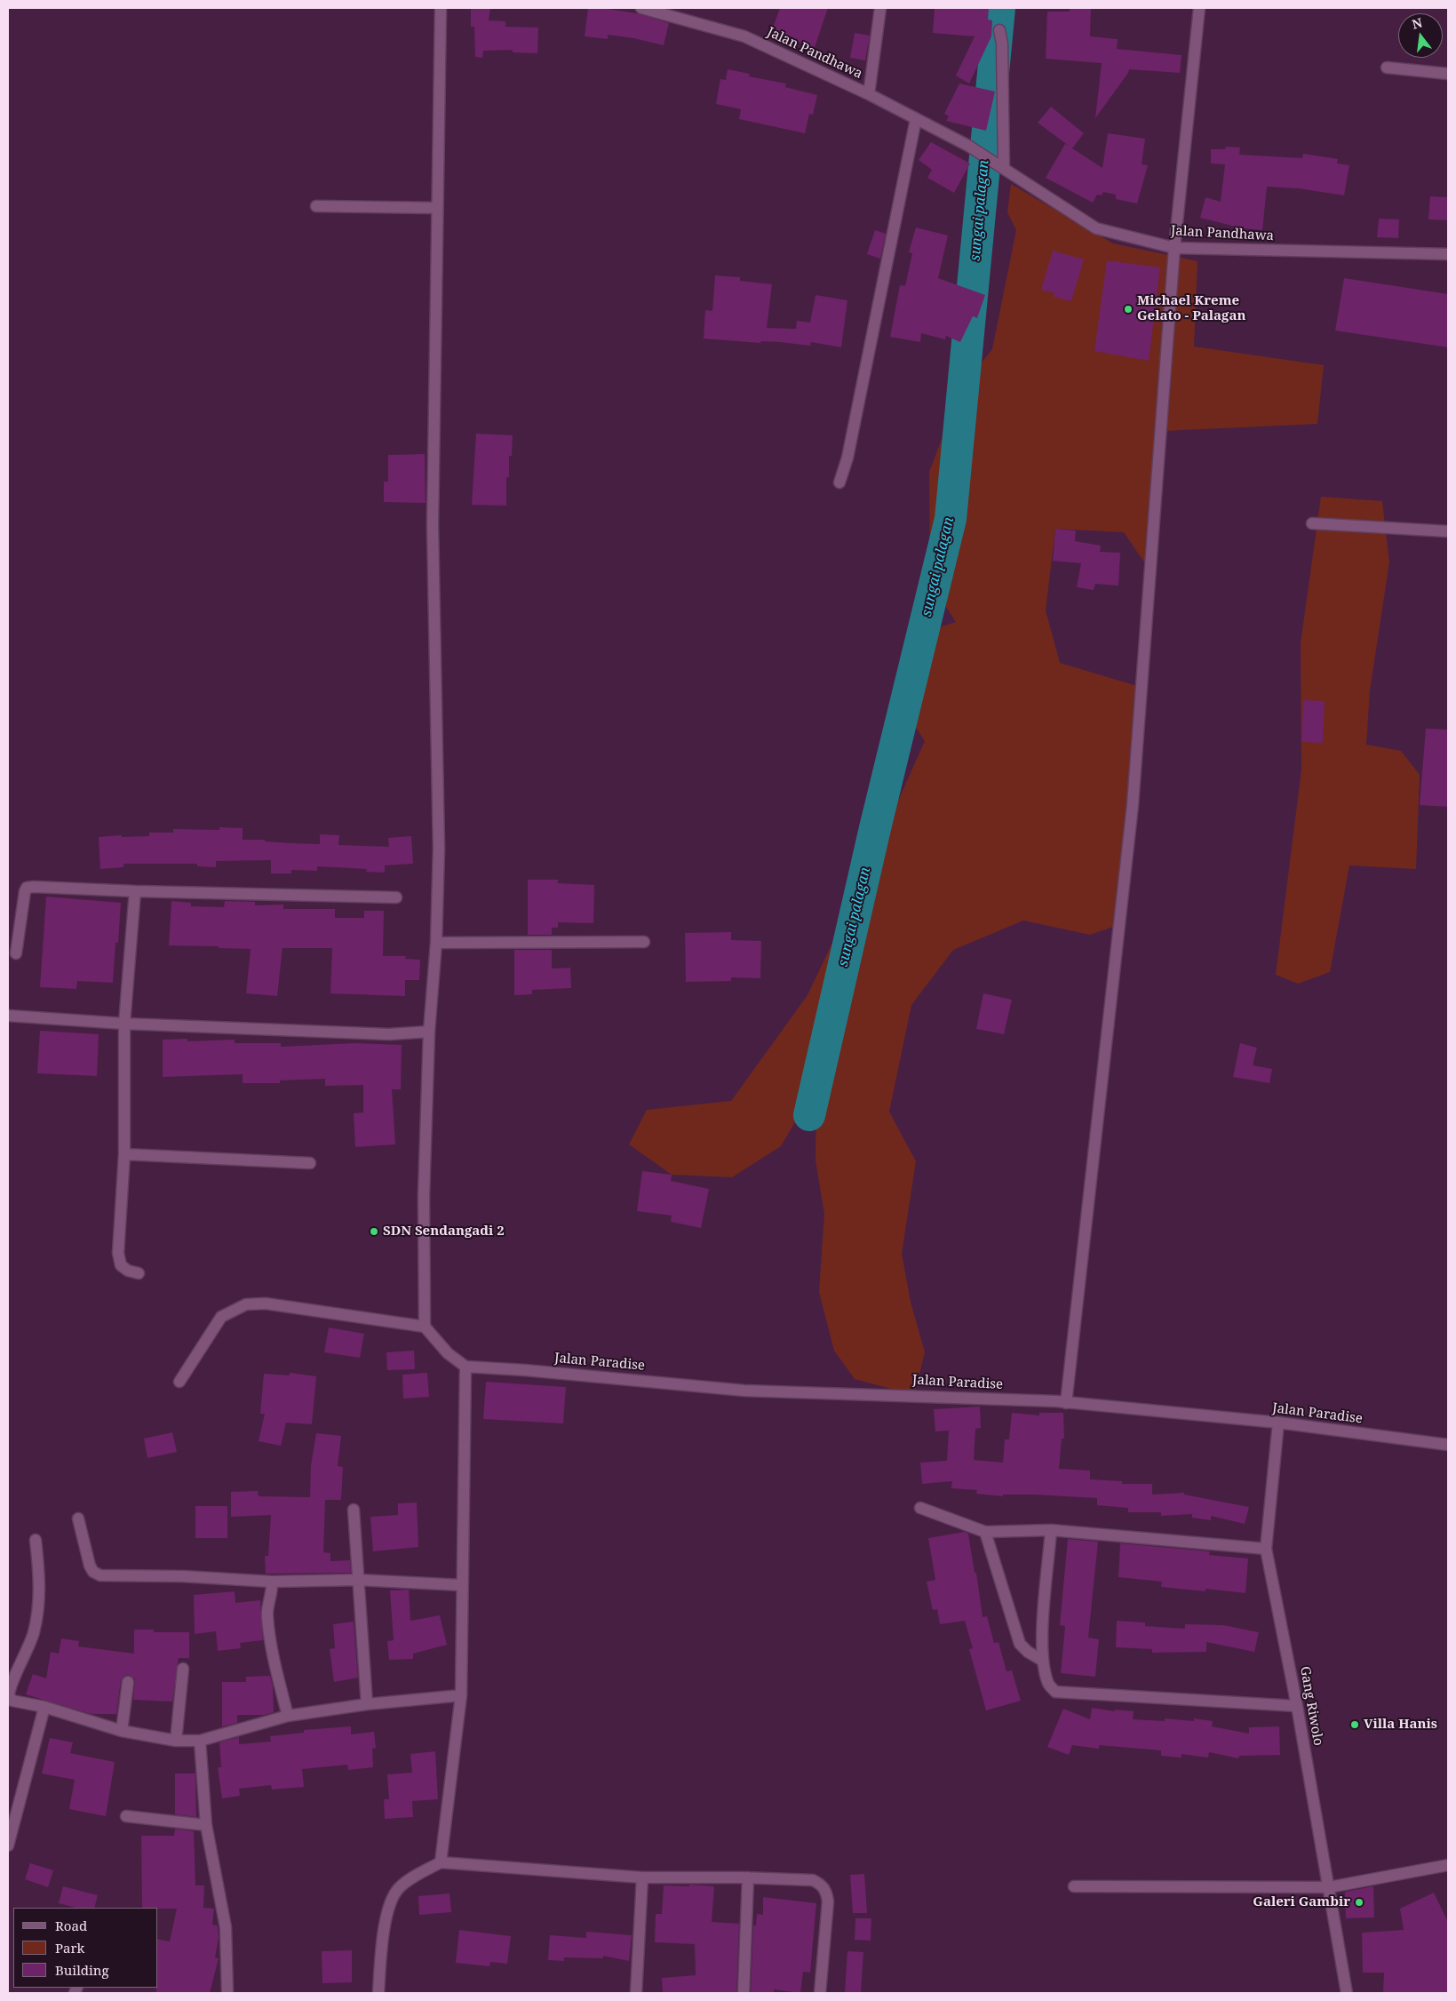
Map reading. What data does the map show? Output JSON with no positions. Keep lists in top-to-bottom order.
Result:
{
  "streets": {
    "street": ["Jalan Pandhawa", "Jalan Paradise", "Gang Riwolo"]
  },
  "crossings": [
    ["Jalan Paradise", "Gang Riwolo"]
  ],
  "water": ["sungai palagan"],
  "places": [
    "Michael Kreme Gelato - Palagan",
    "SDN Sendangadi 2",
    "Villa Hanis",
    "Galeri Gambir"
  ],
  "legend": ["Road", "Park", "Building"],
  "north": "top"
}
